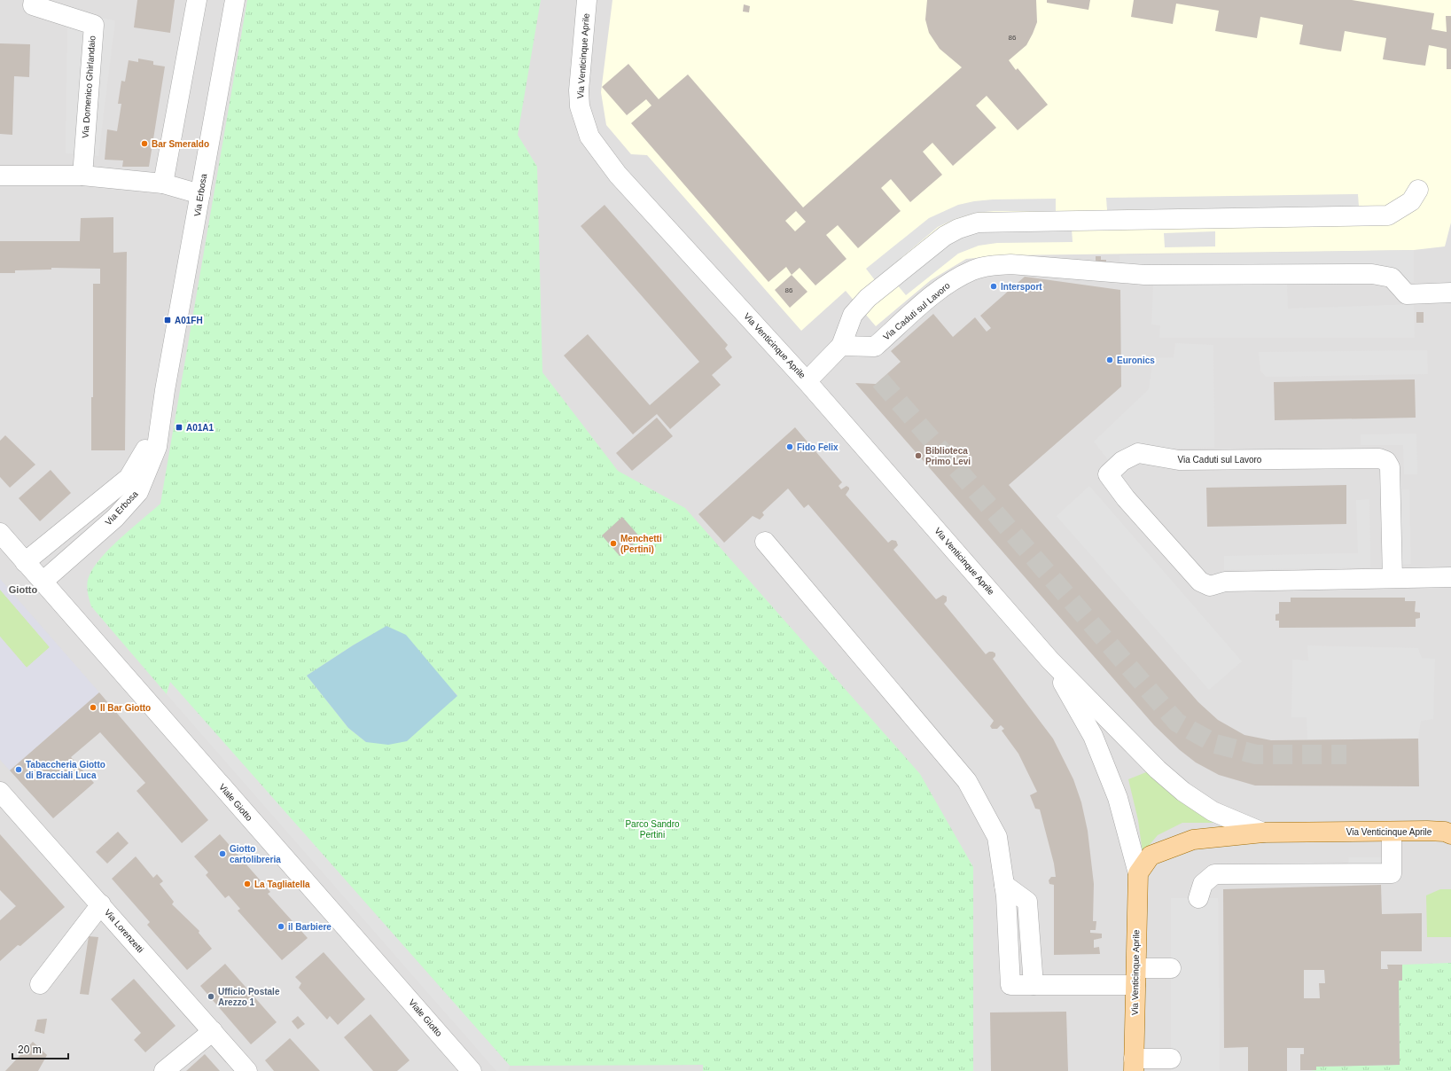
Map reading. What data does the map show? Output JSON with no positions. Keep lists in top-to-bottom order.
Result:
{
  "streets": {
    "main road": ["Via Venticinque Aprile"],
    "street": [
      "Via Domenico Ghirlandaio",
      "Via Erbosa",
      "Via Caduti sul Lavoro",
      "Viale Giotto",
      "Via Lorenzetti"
    ]
  },
  "crossings": [
    ["Via Erbosa", "Viale Giotto"]
  ],
  "districts": ["Giotto"],
  "parks": ["Parco Sandro Pertini"],
  "places": {
    "other": [
      "Bar Smeraldo",
      "Intersport",
      "Euronics",
      "Fido Felix",
      "Biblioteca Primo Levi",
      "Menchetti (Pertini)",
      "Il Bar Giotto",
      "Tabaccheria Giotto di Bracciali Luca",
      "Giotto cartolibreria",
      "La Tagliatella",
      "il Barbiere",
      "Ufficio Postale Arezzo 1"
    ],
    "transit": ["A01FH", "A01A1"]
  },
  "house_numbers": ["86", "86"],
  "scale_bar": "20 m"
}
